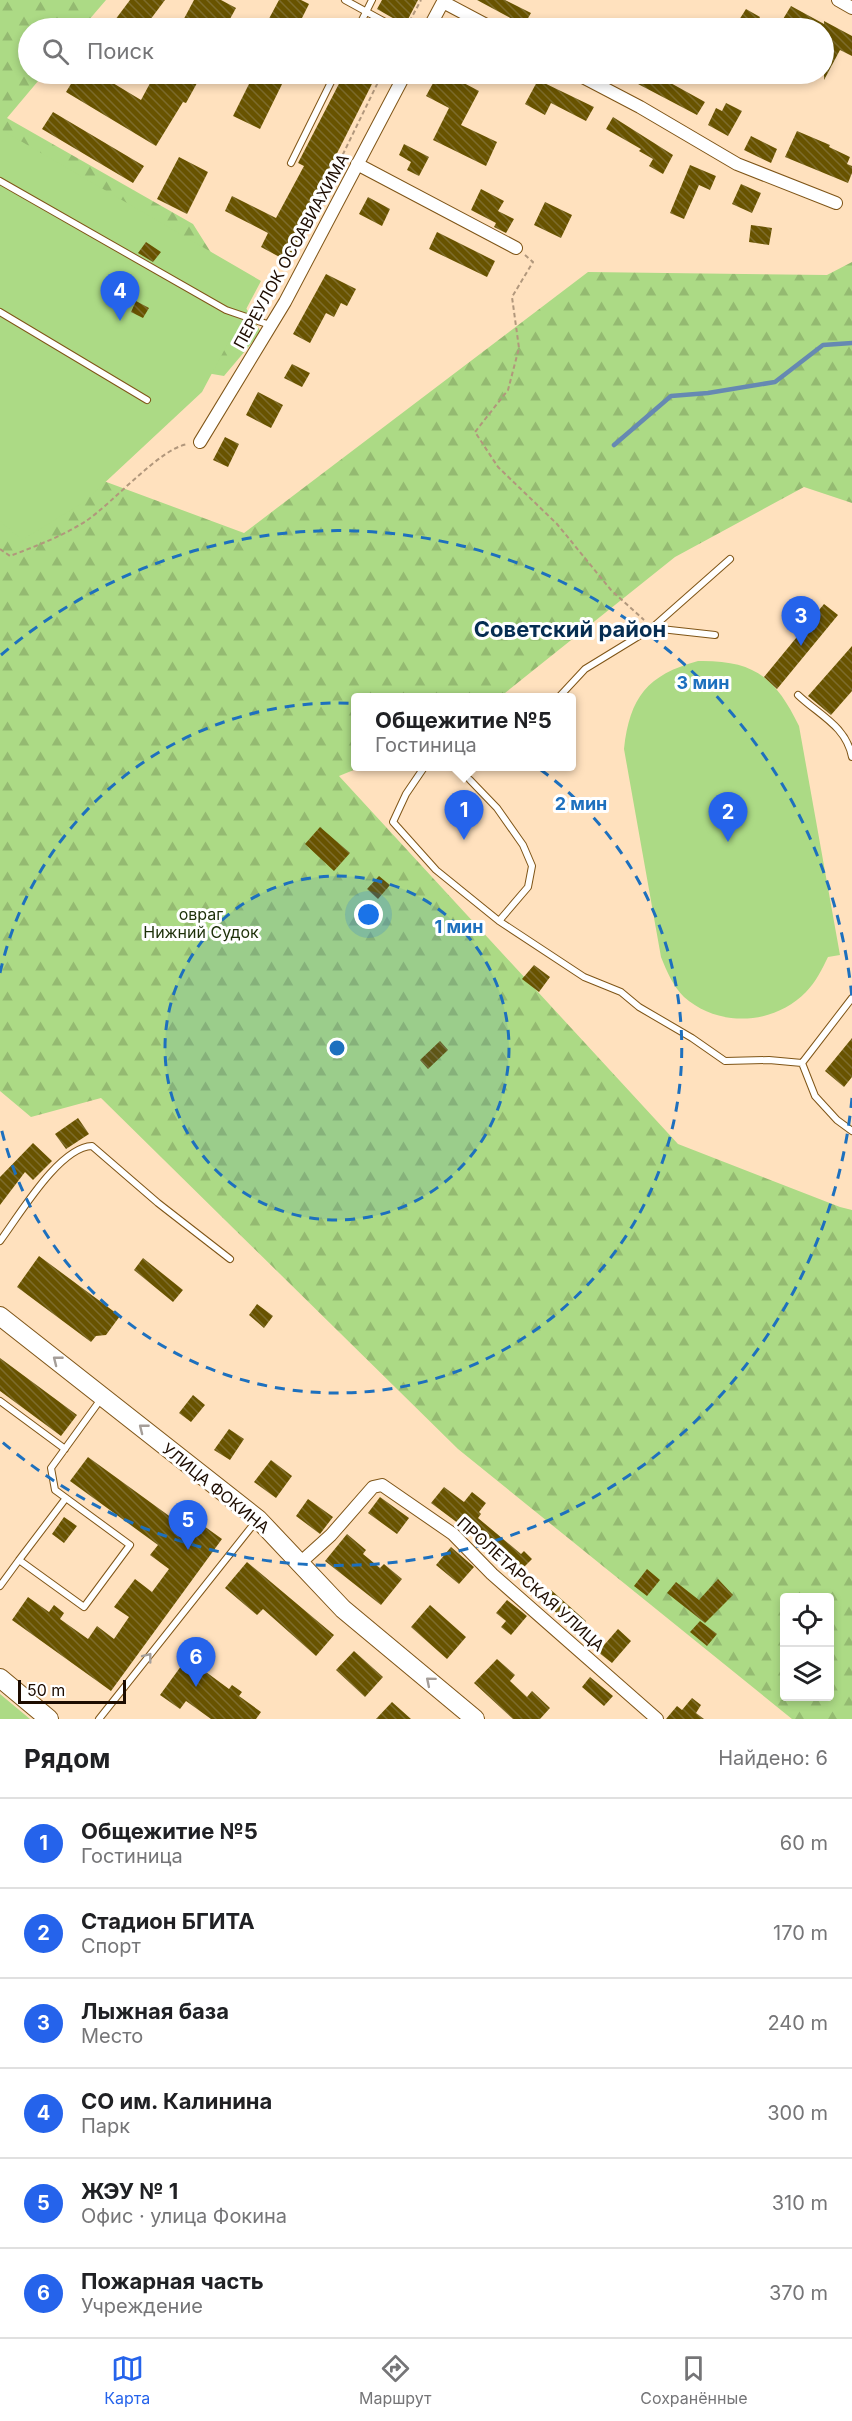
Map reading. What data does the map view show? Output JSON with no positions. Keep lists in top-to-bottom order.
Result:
{
  "streets": {
    "main road": ["УЛИЦА ФОКИНА"],
    "street": ["ПЕРЕУЛОК ОСОАВИАХИМА", "ПРОЛЕТАРСКАЯ УЛИЦА"]
  },
  "crossings": [
    ["УЛИЦА ФОКИНА", "ПРОЛЕТАРСКАЯ УЛИЦА"]
  ],
  "one_way": ["УЛИЦА ФОКИНА"],
  "districts": ["Советский район"],
  "parks": ["овраг Нижний Судок"],
  "scale_bar": "50 m",
  "page": {
    "search": "Поиск",
    "pins": [
      "4",
      "3",
      "1",
      "2",
      "5",
      "6"
    ],
    "popup": ["Общежитие №5", "Гостиница"],
    "scale": "50 m",
    "heading": ["Рядом", "Найдено: 6"],
    "list": [
      {
        "mark": "1",
        "name": "Общежитие №5",
        "note": "Гостиница",
        "value": "60 m"
      },
      {
        "mark": "2",
        "name": "Стадион БГИТА",
        "note": "Спорт",
        "value": "170 m"
      },
      {
        "mark": "3",
        "name": "Лыжная база",
        "note": "Место",
        "value": "240 m"
      },
      {
        "mark": "4",
        "name": "СО им. Калинина",
        "note": "Парк",
        "value": "300 m"
      },
      {
        "mark": "5",
        "name": "ЖЭУ № 1",
        "note": "Офис · улица Фокина",
        "value": "310 m"
      },
      {
        "mark": "6",
        "name": "Пожарная часть",
        "note": "Учреждение",
        "value": "370 m"
      }
    ],
    "nav": ["Карта", "Маршрут", "Сохранённые"]
  },
  "rings": ["3 мин", "2 мин", "1 мин"]
}
